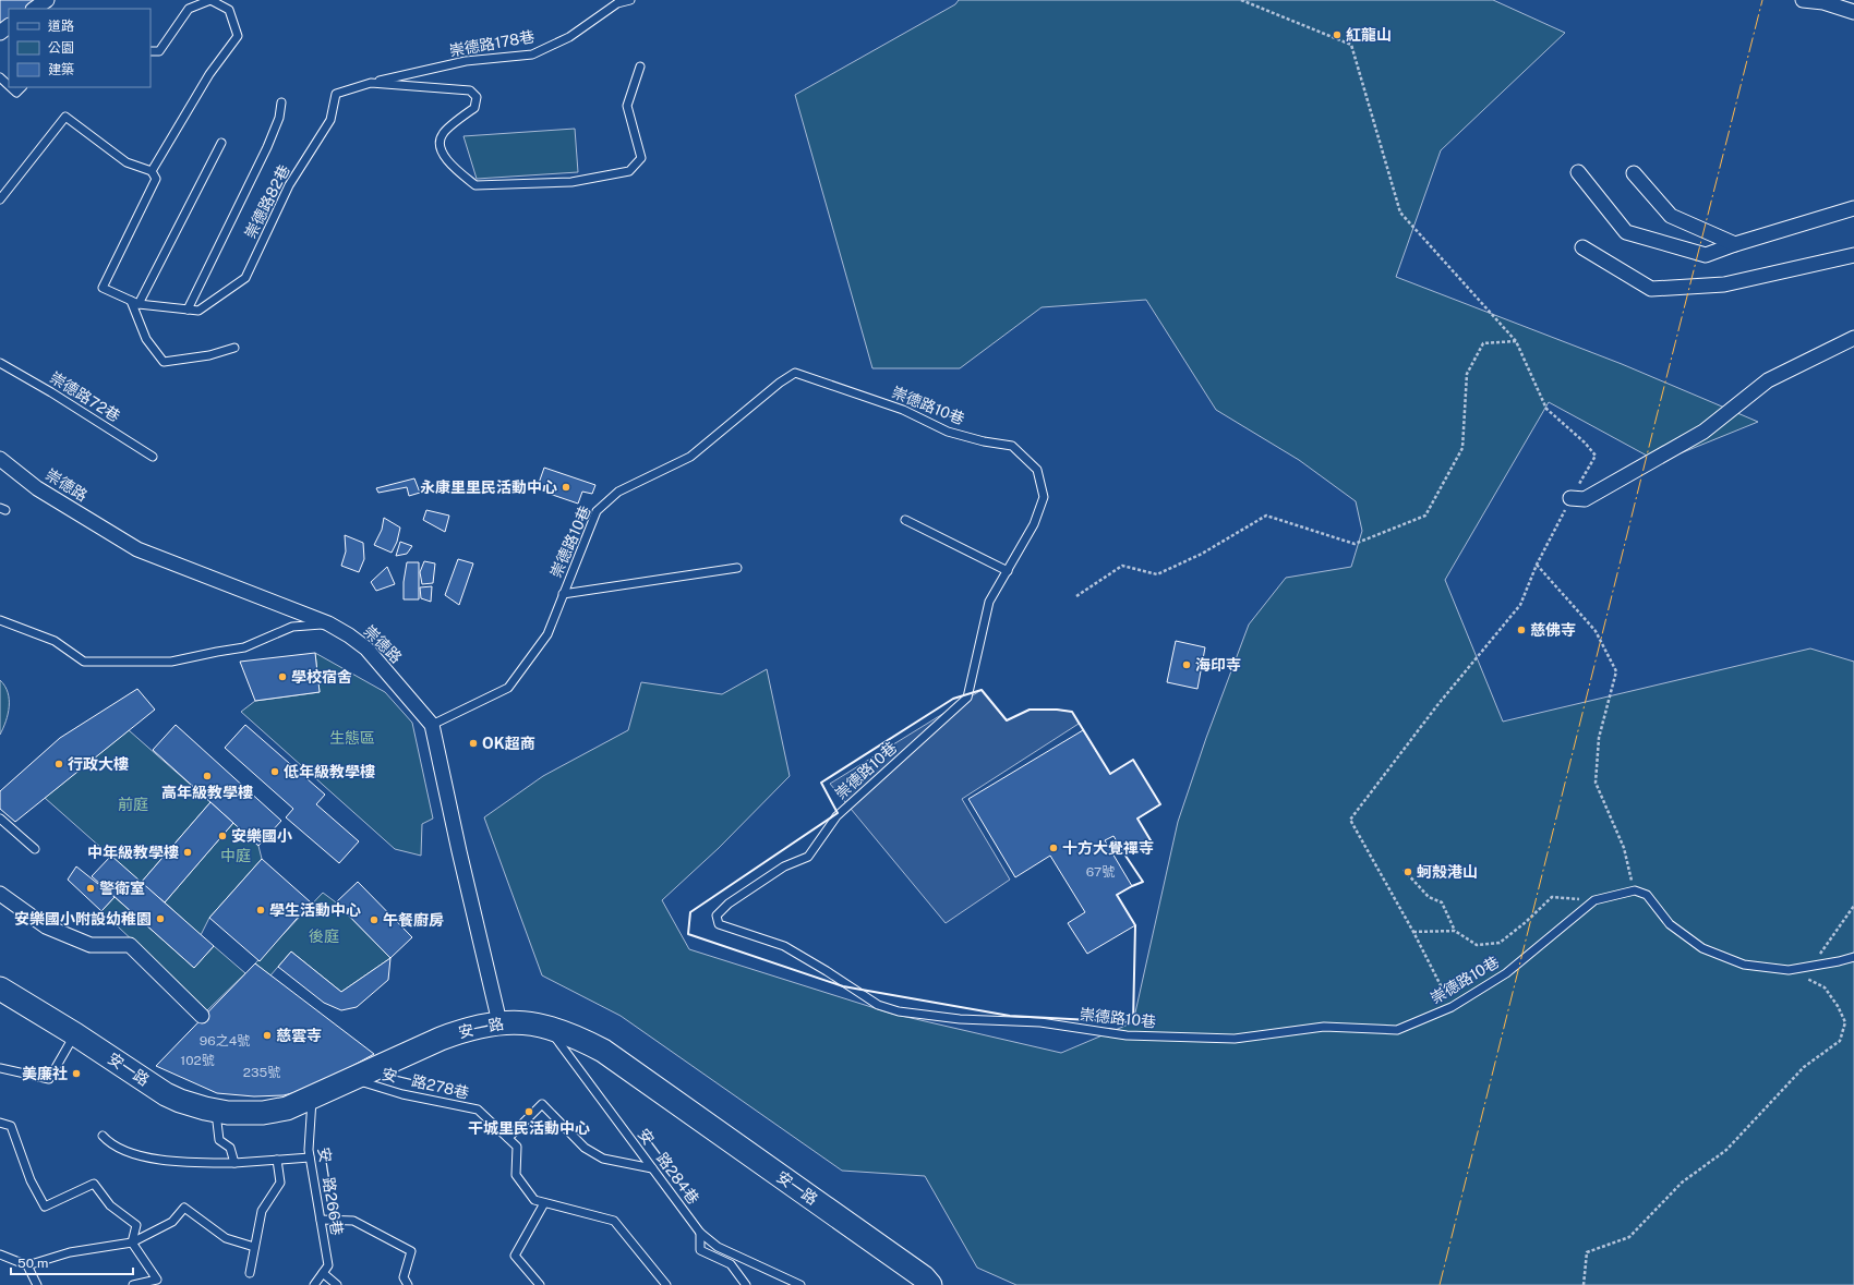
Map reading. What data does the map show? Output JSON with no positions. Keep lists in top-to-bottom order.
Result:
{
  "streets": {
    "main road": ["安一路"],
    "street": ["崇德路"],
    "lane": [
      "崇德路178巷",
      "崇德路82巷",
      "崇德路72巷",
      "崇德路10巷",
      "安一路278巷",
      "安一路284巷",
      "安一路266巷"
    ]
  },
  "crossings": [
    ["崇德路178巷", "崇德路82巷"],
    ["崇德路10巷", "崇德路"],
    ["崇德路", "安一路"],
    ["安一路", "安一路278巷"],
    ["安一路", "安一路284巷"],
    ["安一路", "安一路266巷"]
  ],
  "parks": [
    "生態區",
    "前庭",
    "中庭",
    "後庭"
  ],
  "places": [
    "紅龍山",
    "永康里里民活動中心",
    "慈佛寺",
    "海印寺",
    "學校宿舍",
    "OK超商",
    "行政大樓",
    "低年級教學樓",
    "高年級教學樓",
    "安樂國小",
    "十方大覺禪寺",
    "中年級教學樓",
    "蚵殼港山",
    "警衛室",
    "學生活動中心",
    "安樂國小附設幼稚園",
    "午餐廚房",
    "慈雲寺",
    "美廉社",
    "干城里民活動中心"
  ],
  "house_numbers": [
    "67號",
    "96之4號",
    "102號",
    "235號"
  ],
  "legend": ["道路", "公園", "建築"],
  "scale_bar": "50 m"
}
